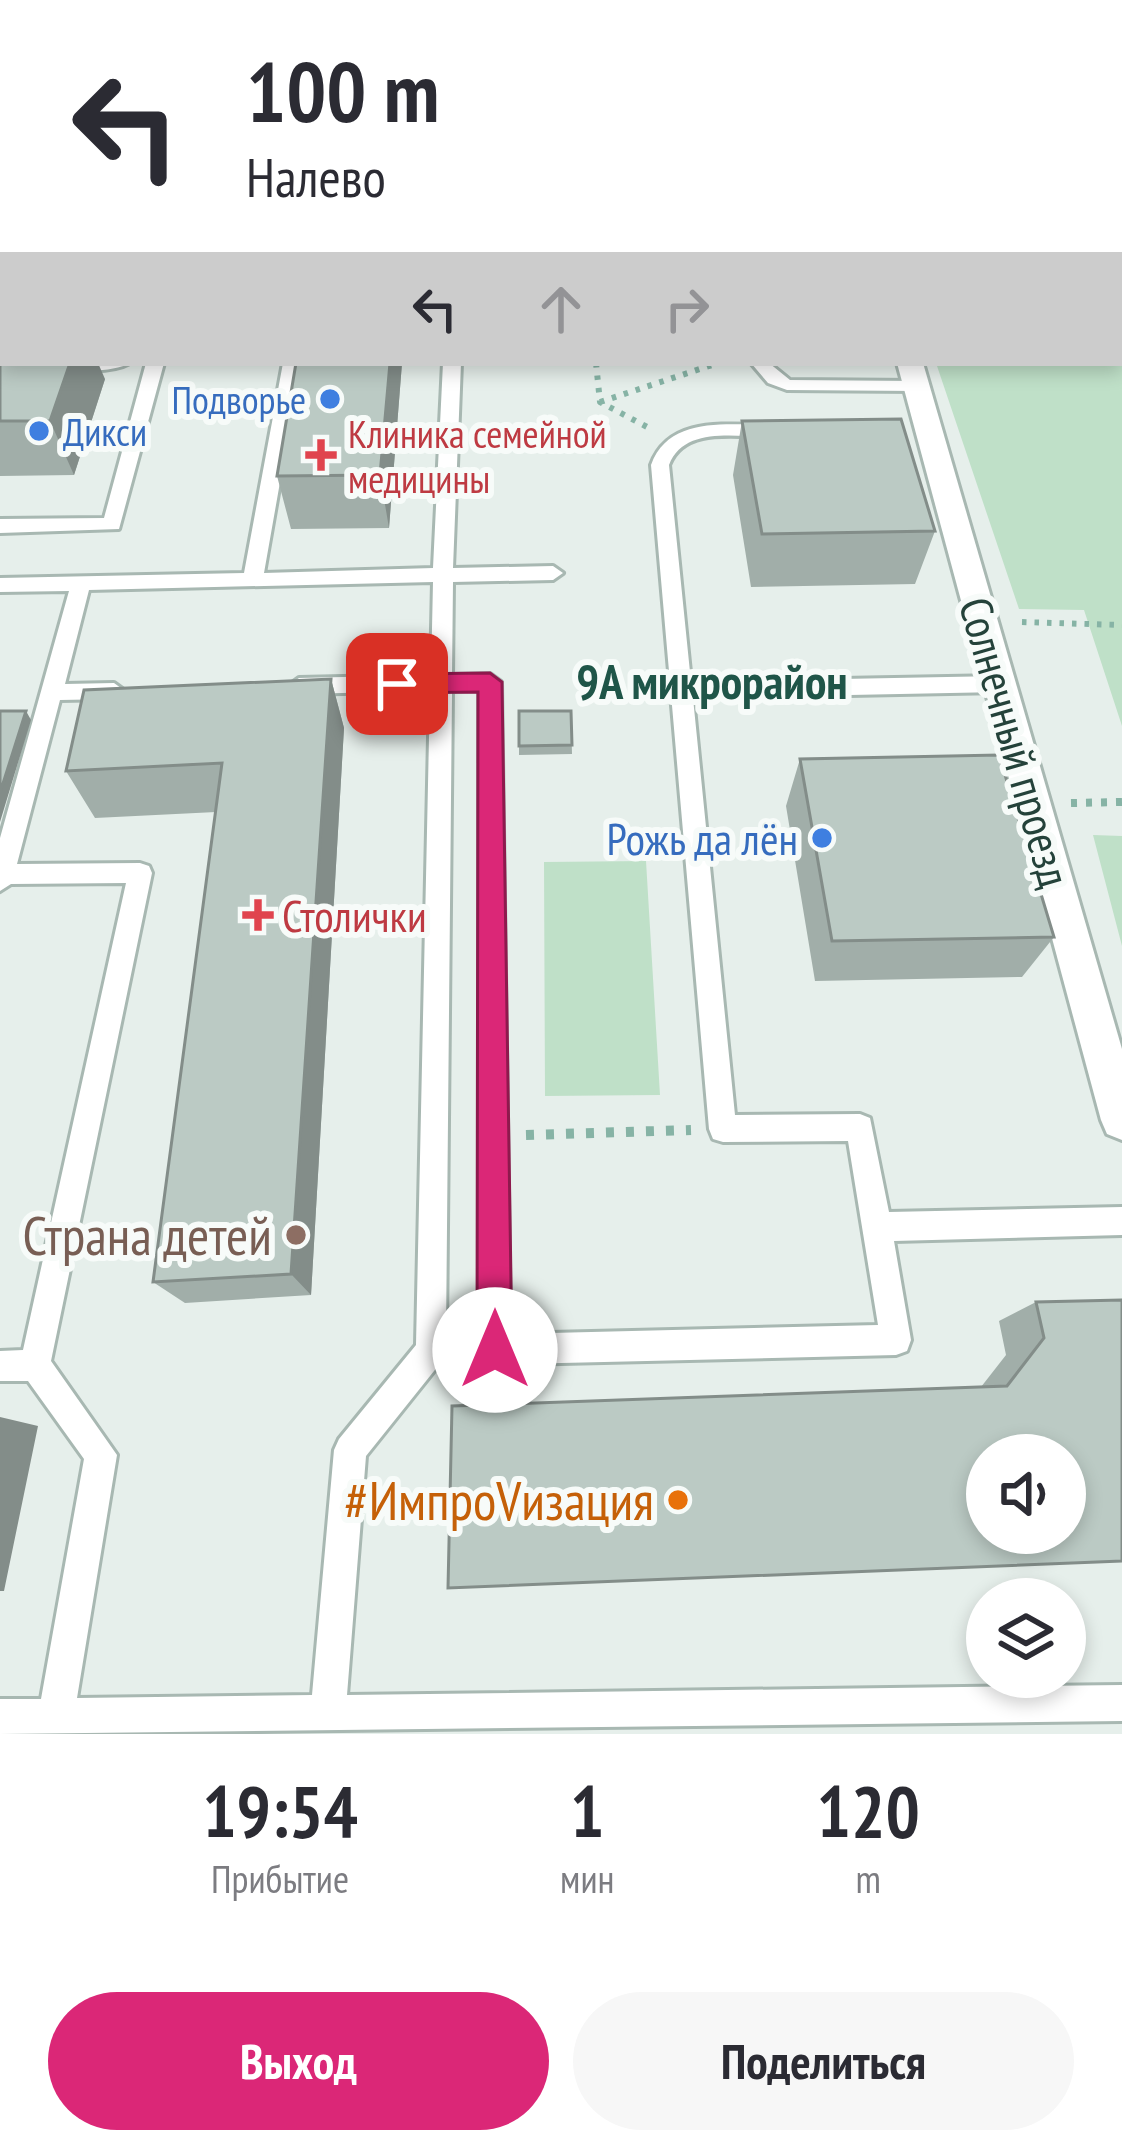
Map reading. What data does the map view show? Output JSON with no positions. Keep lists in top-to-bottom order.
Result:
{
  "streets": {
    "street": ["Солнечный проезд"]
  },
  "districts": ["9А микрорайон"],
  "places": {
    "other": [
      "Подворье",
      "Дикси",
      "Рожь да лён",
      "Страна детей",
      "#ИмпроVизация"
    ],
    "health": ["Клиника семейной медицины", "Столички"]
  },
  "page": {
    "turn": ["100 m", "Налево"],
    "eta": [
      "19:54",
      "Прибытие",
      "1",
      "мин",
      "120",
      "m"
    ],
    "buttons": ["Выход", "Поделиться"]
  }
}
